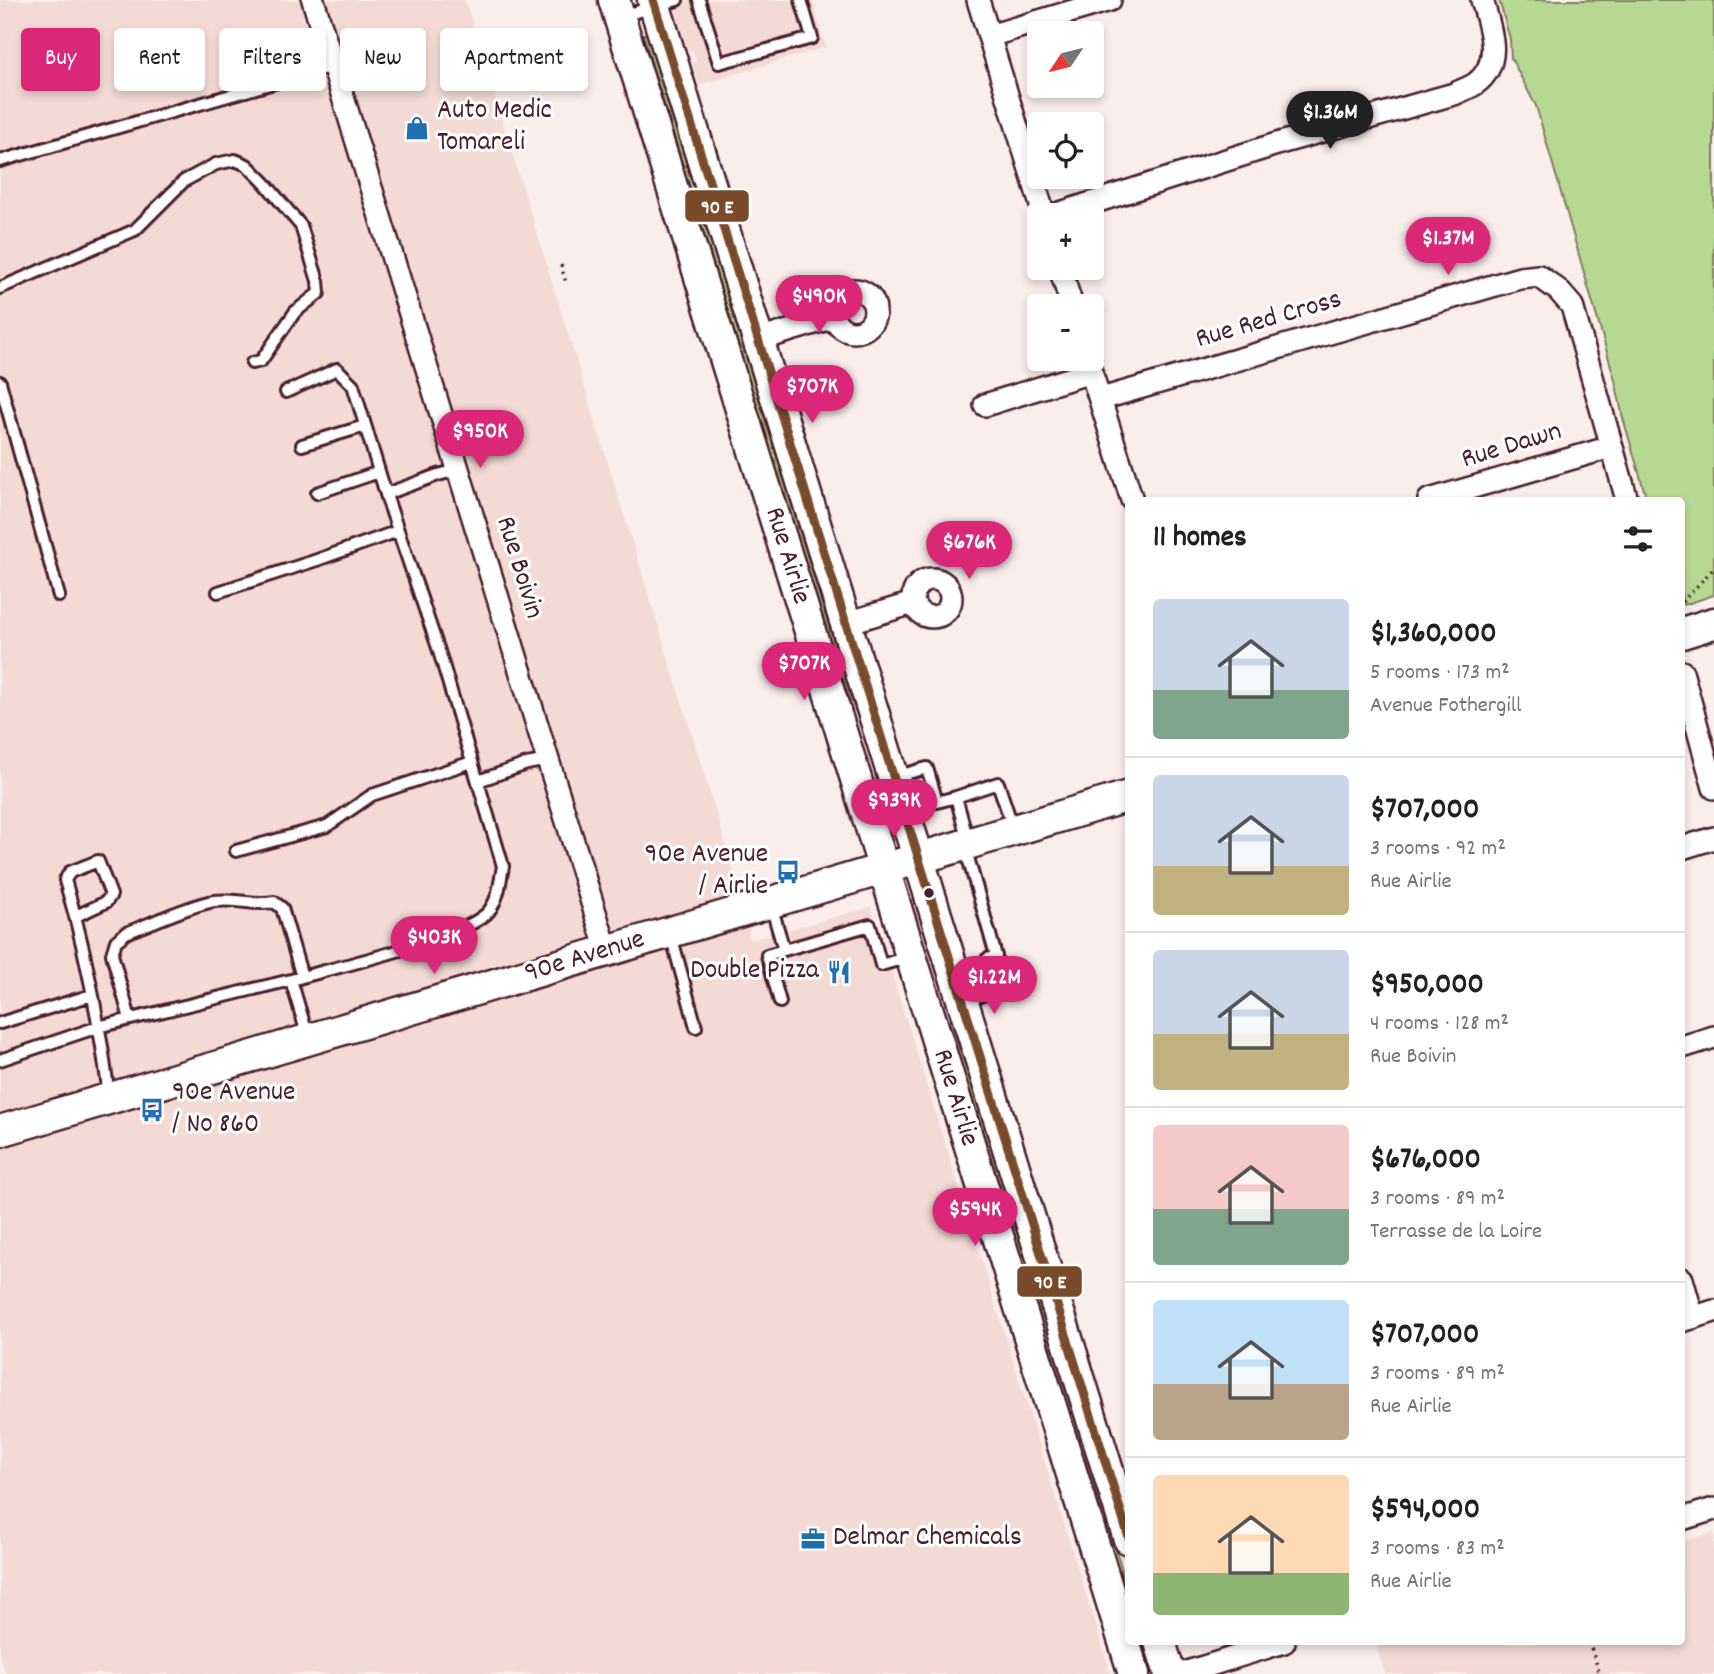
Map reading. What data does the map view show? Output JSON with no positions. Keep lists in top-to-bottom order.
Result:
{
  "streets": {
    "main road": ["Rue Airlie", "90e Avenue"],
    "street": ["Rue Red Cross", "Rue Dawn", "Rue Boivin"]
  },
  "crossings": [
    ["Rue Red Cross", "Rue Dawn"],
    ["Rue Airlie", "90e Avenue"],
    ["Rue Boivin", "90e Avenue"]
  ],
  "places": {
    "shop": ["Auto Medic Tomareli"],
    "bus stop": ["90e Avenue / Airlie", "90e Avenue / No 860"],
    "restaurant": ["Double Pizza"],
    "office": ["Delmar Chemicals"]
  },
  "north": "bottom left",
  "page": {
    "map_buttons": ["+", "−"],
    "chip": [
      "Buy",
      "Rent",
      "Filters",
      "New",
      "Apartment"
    ],
    "price": [
      "$1.36M",
      "$1.37M",
      "$490K",
      "$707K",
      "$950K",
      "$676K",
      "$707K",
      "$939K",
      "$403K",
      "$1.22M",
      "$594K"
    ],
    "heading": "11 homes",
    "list": [
      {
        "name": "$1,360,000",
        "note": "5 rooms · 173 m² · Avenue Fothergill"
      },
      {
        "name": "$707,000",
        "note": "3 rooms · 92 m² · Rue Airlie"
      },
      {
        "name": "$950,000",
        "note": "4 rooms · 128 m² · Rue Boivin"
      },
      {
        "name": "$676,000",
        "note": "3 rooms · 89 m² · Terrasse de la Loire"
      },
      {
        "name": "$707,000",
        "note": "3 rooms · 89 m² · Rue Airlie"
      },
      {
        "name": "$594,000",
        "note": "3 rooms · 83 m² · Rue Airlie"
      }
    ]
  }
}
